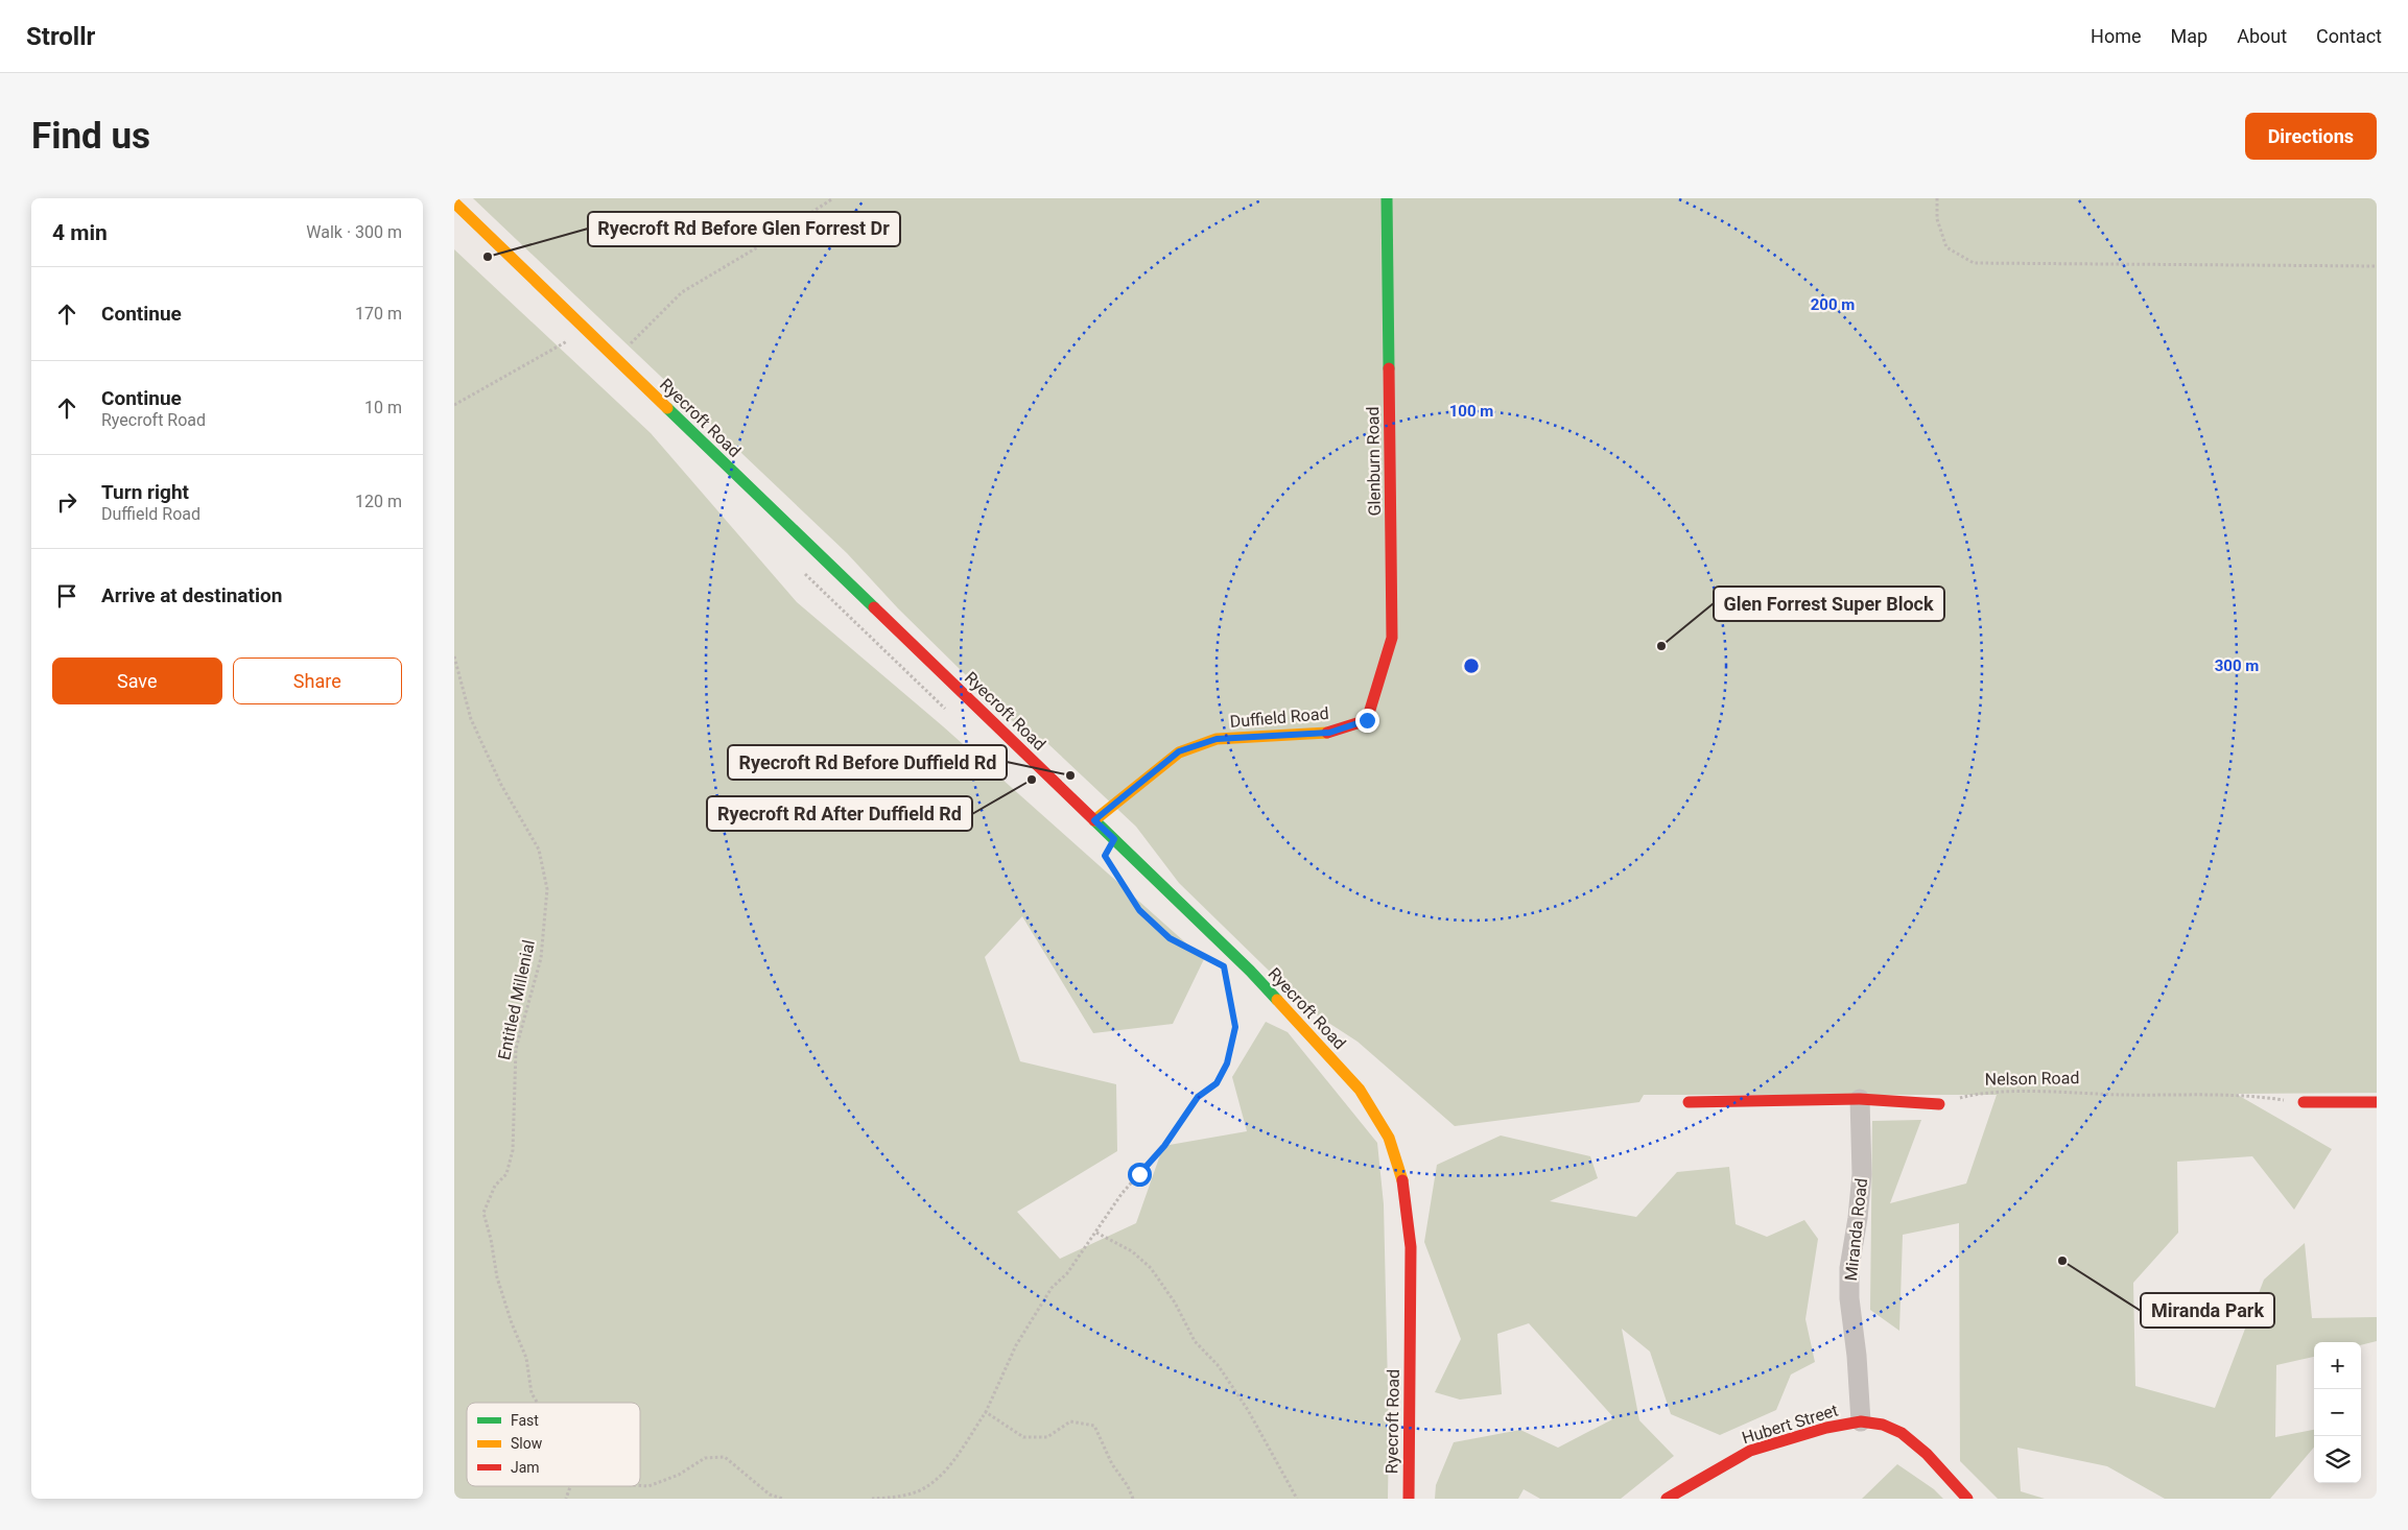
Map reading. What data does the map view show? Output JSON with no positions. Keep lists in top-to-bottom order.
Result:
{
  "streets": {
    "street": [
      "Ryecroft Road",
      "Glenburn Road",
      "Duffield Road",
      "Miranda Road",
      "Hubert Street"
    ],
    "path": ["Entitled Millenial", "Nelson Road"]
  },
  "crossings": [
    ["Ryecroft Road", "Duffield Road"],
    ["Glenburn Road", "Duffield Road"],
    ["Miranda Road", "Hubert Street"]
  ],
  "places": [
    "Ryecroft Rd Before Glen Forrest Dr",
    "Glen Forrest Super Block",
    "Ryecroft Rd Before Duffield Rd",
    "Ryecroft Rd After Duffield Rd",
    "Miranda Park"
  ],
  "legend": ["Fast", "Slow", "Jam"],
  "page": {
    "header": "Strollr",
    "nav": [
      "Home",
      "Map",
      "About",
      "Contact"
    ],
    "buttons": [
      "Directions",
      ["Save", "Share"]
    ],
    "title": "Find us",
    "heading": ["4 min", "Walk · 300 m"],
    "list": [
      ["Continue", "170 m"],
      ["Continue", "Ryecroft Road", "10 m"],
      ["Turn right", "Duffield Road", "120 m"],
      "Arrive at destination"
    ],
    "map_buttons": ["+", "−"]
  },
  "rings": ["200 m", "100 m", "300 m"]
}
